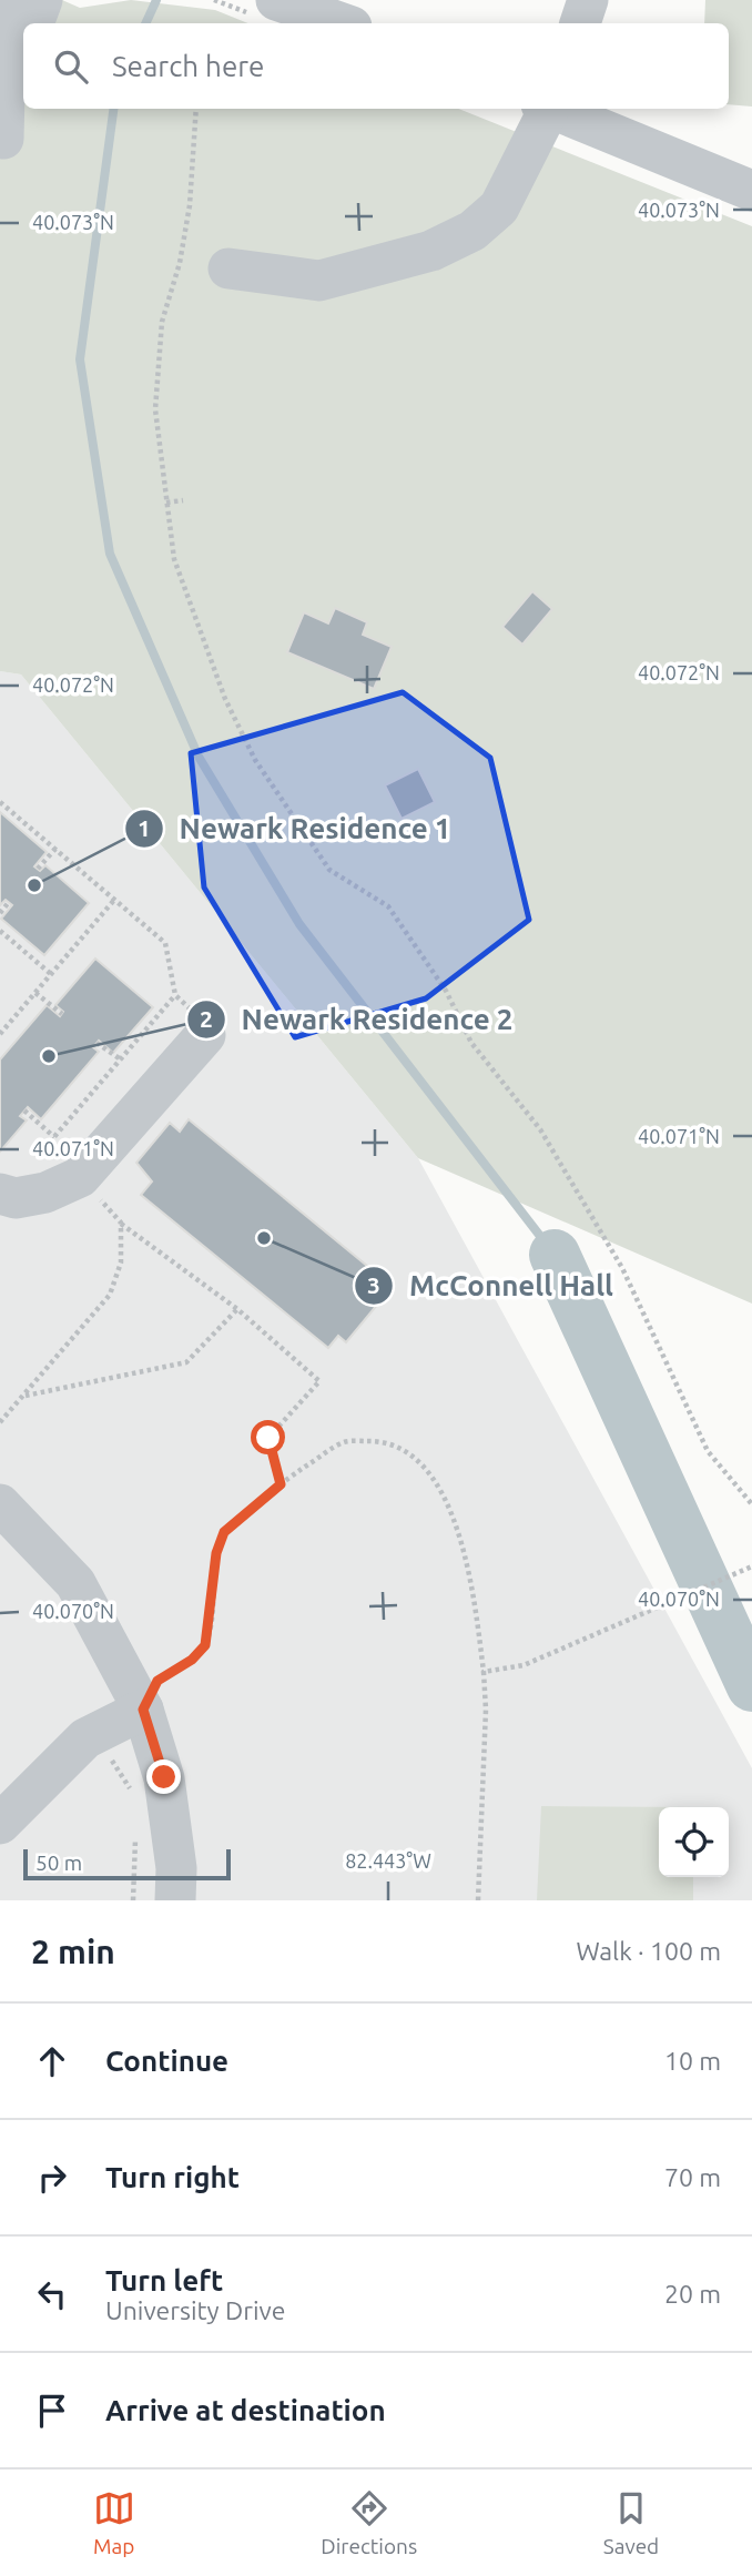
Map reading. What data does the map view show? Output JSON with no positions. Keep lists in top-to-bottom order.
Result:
{
  "places": ["Newark Residence 1", "Newark Residence 2", "McConnell Hall"],
  "scale_bar": "50 m",
  "page": {
    "search": "Search here",
    "scale": "50 m",
    "heading": ["2 min", "Walk · 100 m"],
    "list": [
      ["Continue", "10 m"],
      ["Turn right", "70 m"],
      ["Turn left", "University Drive", "20 m"],
      "Arrive at destination"
    ],
    "nav": ["Map", "Directions", "Saved"]
  },
  "coordinates": [
    "40.073°N",
    "40.072°N",
    "40.071°N",
    "40.070°N",
    "82.443°W"
  ]
}
